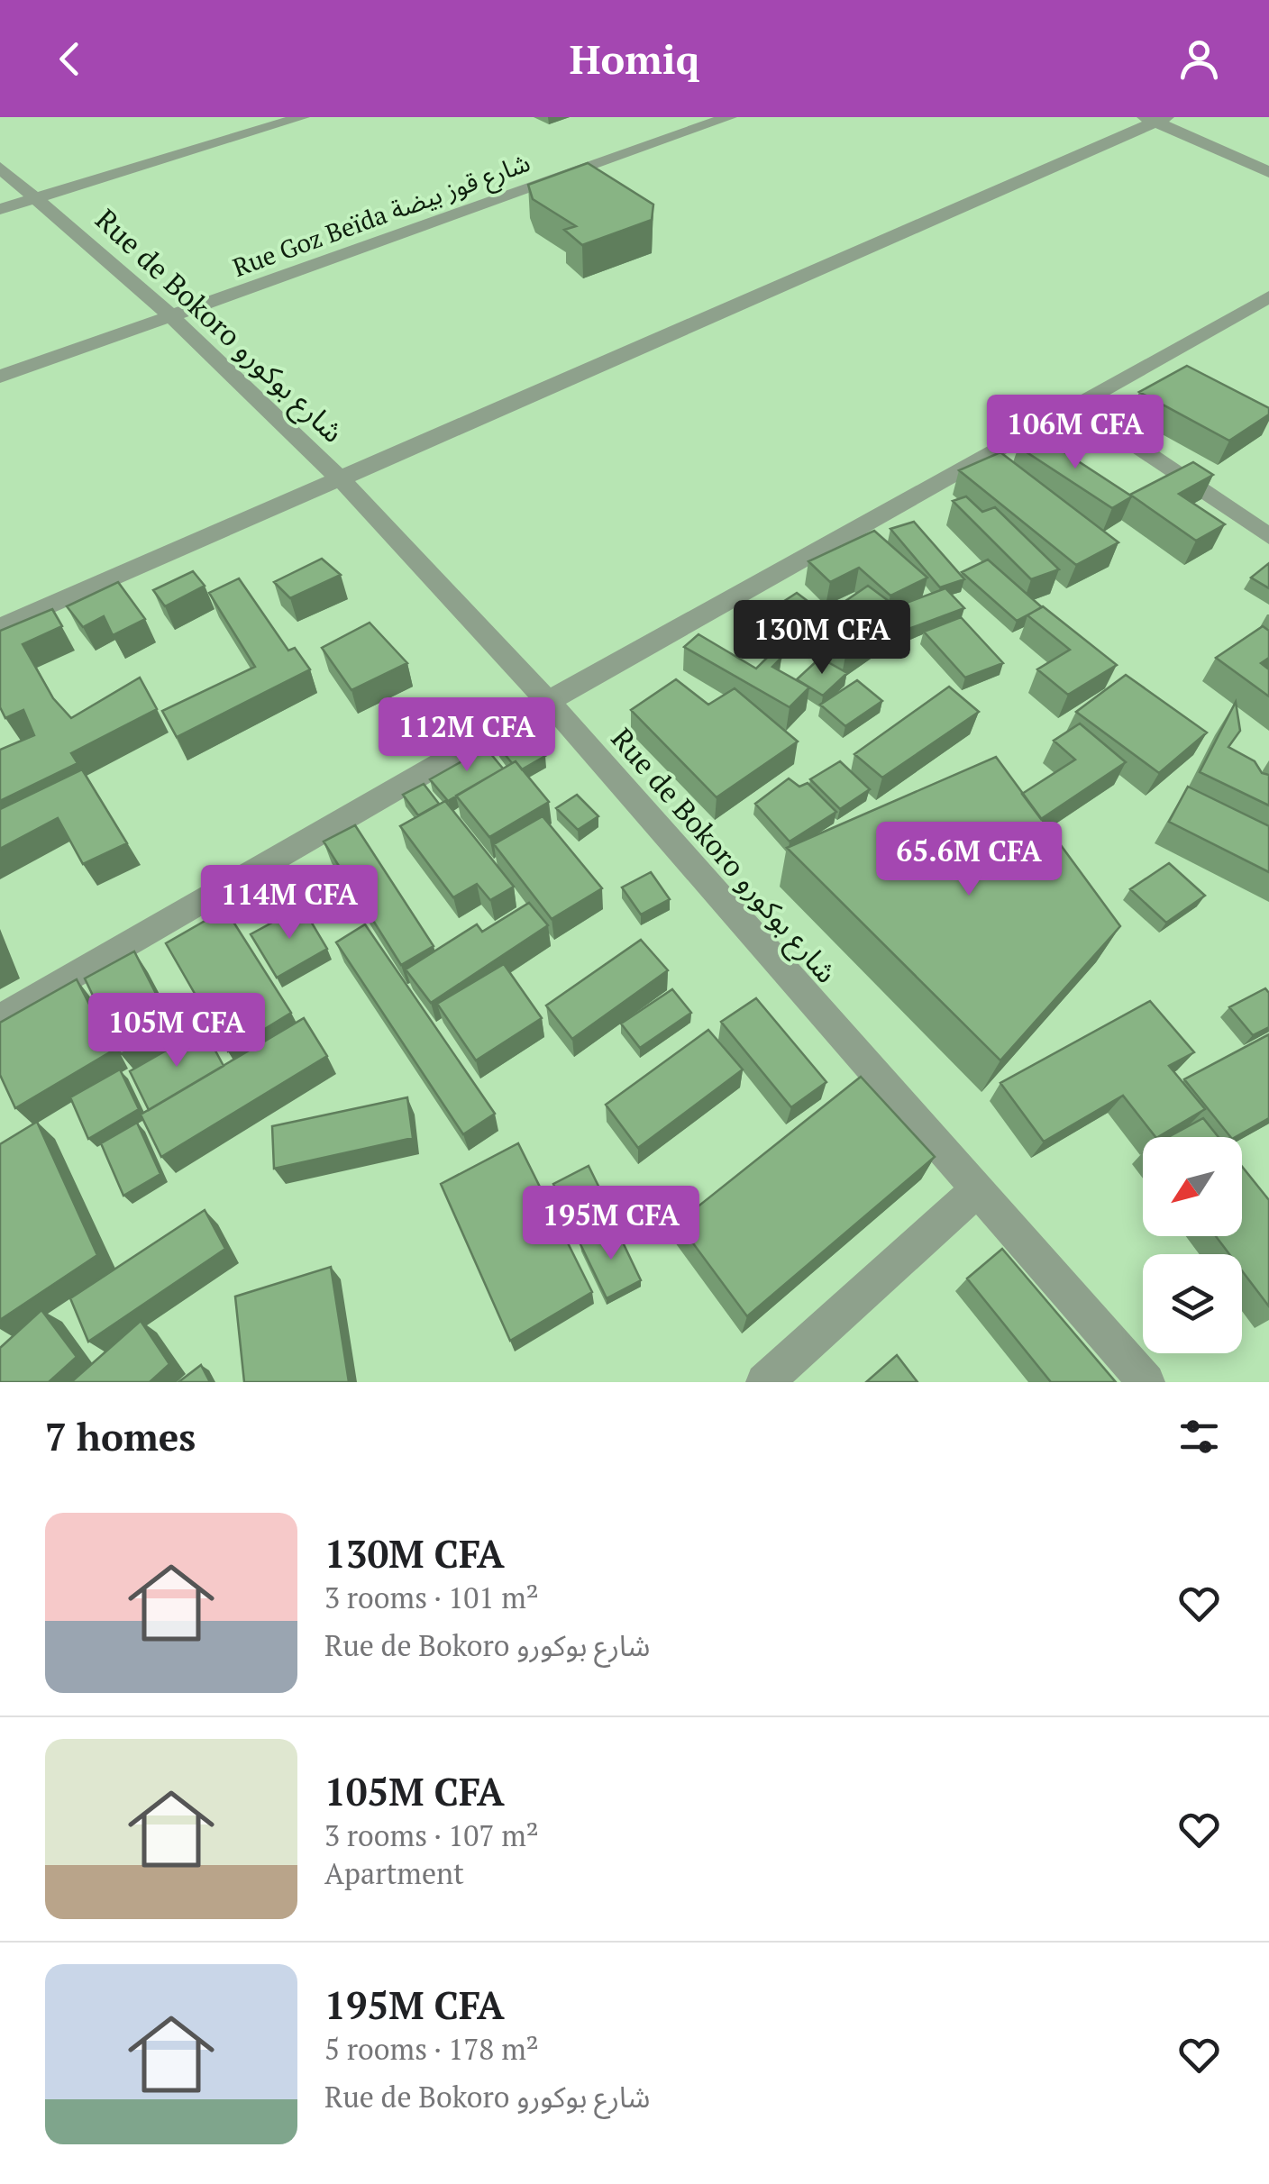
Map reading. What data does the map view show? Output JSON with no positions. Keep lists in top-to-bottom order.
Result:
{
  "streets": {
    "street": ["Rue Goz Beïda شارع قوز بيضة", "Rue de Bokoro شارع بوكورو"]
  },
  "crossings": [
    ["Rue Goz Beïda شارع قوز بيضة", "Rue de Bokoro شارع بوكورو"]
  ],
  "north": "bottom left",
  "page": {
    "header": "Homiq",
    "price": [
      "106M CFA",
      "130M CFA",
      "112M CFA",
      "65.6M CFA",
      "114M CFA",
      "105M CFA",
      "195M CFA"
    ],
    "heading": "7 homes",
    "list": [
      {
        "name": "130M CFA",
        "note": "3 rooms · 101 m² · Rue de Bokoro شارع بوكورو"
      },
      {
        "name": "105M CFA",
        "note": "3 rooms · 107 m² · Apartment"
      },
      {
        "name": "195M CFA",
        "note": "5 rooms · 178 m² · Rue de Bokoro شارع بوكورو"
      }
    ]
  }
}
